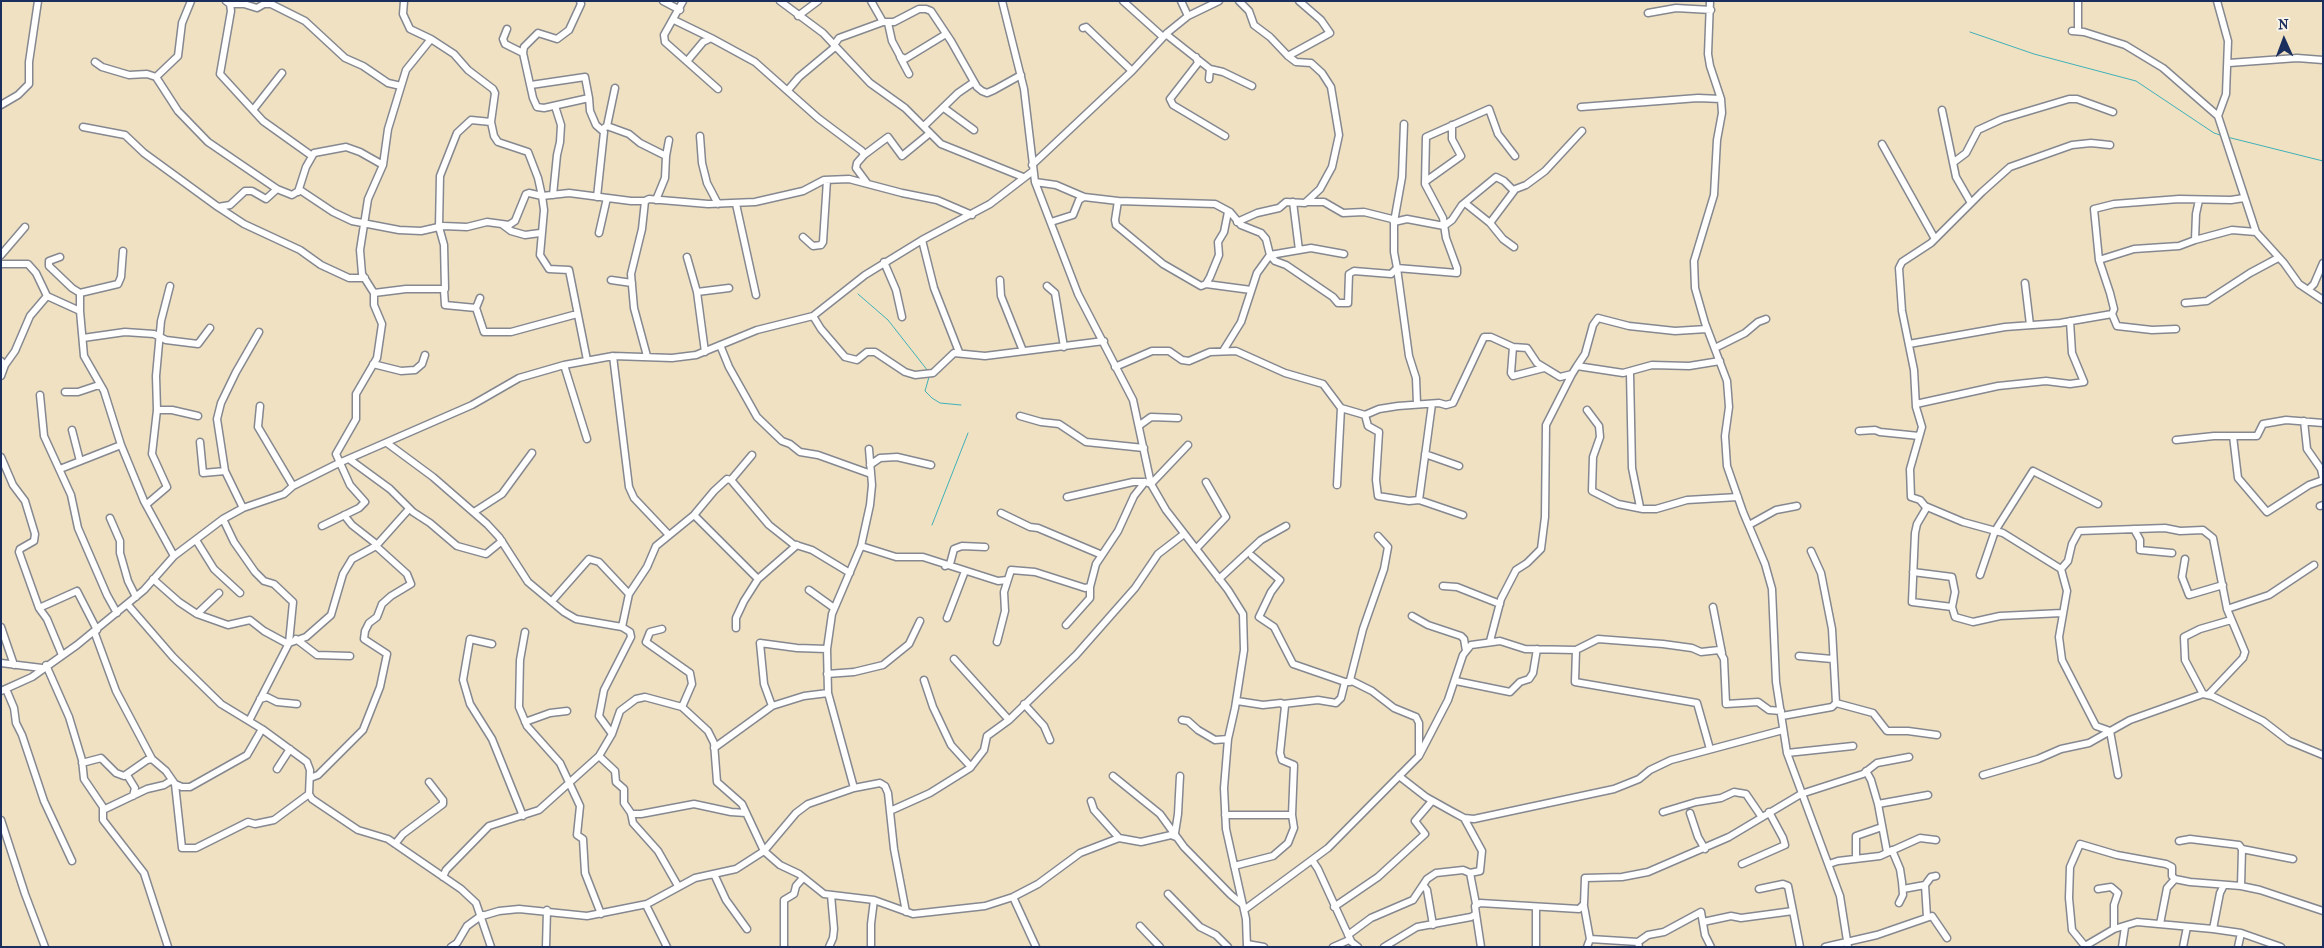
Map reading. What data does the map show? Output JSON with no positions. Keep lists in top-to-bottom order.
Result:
{
  "north": "top"
}
